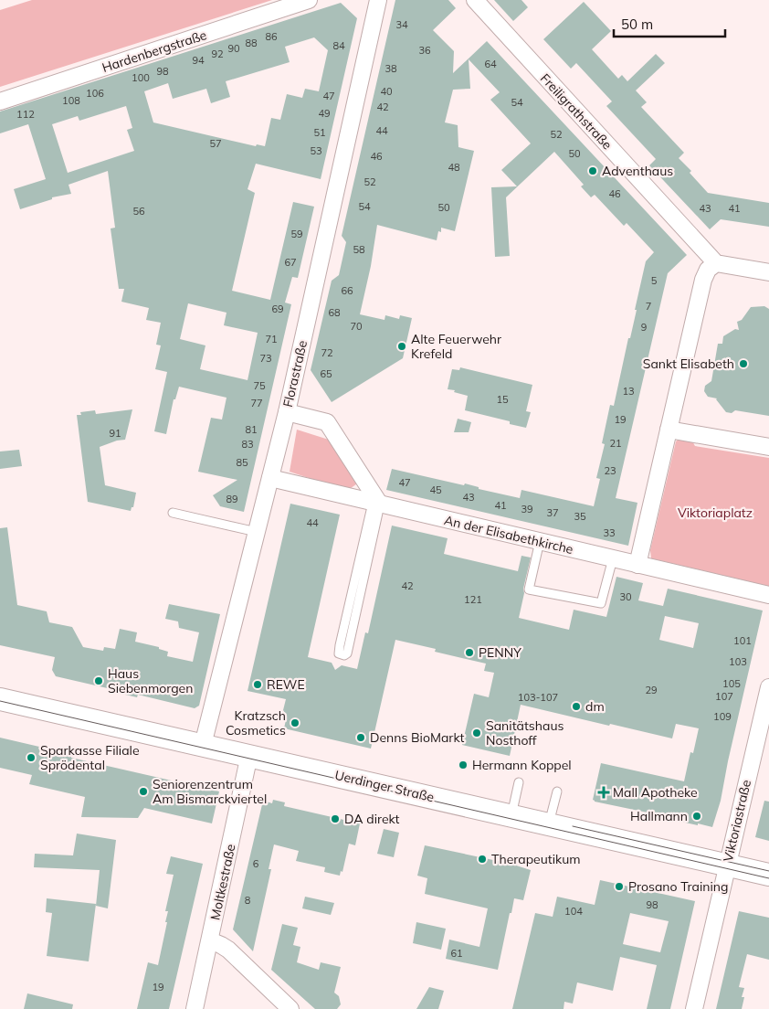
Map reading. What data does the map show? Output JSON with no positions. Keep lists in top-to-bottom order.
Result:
{
  "streets": {
    "main road": ["Uerdinger Straße"],
    "street": [
      "Hardenbergstraße",
      "Freiligrathstraße",
      "Florastraße",
      "An der Elisabethkirche",
      "Viktoriastraße",
      "Moltkestraße"
    ]
  },
  "crossings": [
    ["Florastraße", "An der Elisabethkirche"],
    ["Florastraße", "Uerdinger Straße"],
    ["Uerdinger Straße", "Viktoriastraße"],
    ["Uerdinger Straße", "Moltkestraße"]
  ],
  "parks": ["Viktoriaplatz"],
  "places": {
    "other": [
      "Adventhaus",
      "Alte Feuerwehr Krefeld",
      "Sankt Elisabeth",
      "PENNY",
      "Haus Siebenmorgen",
      "REWE",
      "dm",
      "Kratzsch Cosmetics",
      "Sanitätshaus Nosthoff",
      "Denns BioMarkt",
      "Sparkasse Filiale Sprödental",
      "Hermann Koppel",
      "Seniorenzentrum Am Bismarckviertel",
      "Hallmann",
      "DA direkt",
      "Therapeutikum",
      "Prosano Training"
    ],
    "health": ["Mall Apotheke"]
  },
  "house_numbers": [
    "34",
    "86",
    "88",
    "84",
    "90",
    "36",
    "92",
    "94",
    "64",
    "38",
    "98",
    "100",
    "40",
    "106",
    "47",
    "108",
    "54",
    "42",
    "49",
    "112",
    "44",
    "51",
    "52",
    "57",
    "53",
    "50",
    "46",
    "48",
    "52",
    "46",
    "54",
    "50",
    "43",
    "41",
    "56",
    "59",
    "58",
    "67",
    "5",
    "66",
    "7",
    "69",
    "68",
    "70",
    "9",
    "71",
    "72",
    "73",
    "65",
    "75",
    "13",
    "15",
    "77",
    "19",
    "81",
    "91",
    "21",
    "83",
    "85",
    "23",
    "47",
    "45",
    "43",
    "89",
    "41",
    "39",
    "37",
    "35",
    "44",
    "33",
    "42",
    "30",
    "121",
    "101",
    "103",
    "105",
    "29",
    "107",
    "103-107",
    "109",
    "6",
    "8",
    "98",
    "104",
    "61",
    "19"
  ],
  "scale_bar": "50 m"
}
